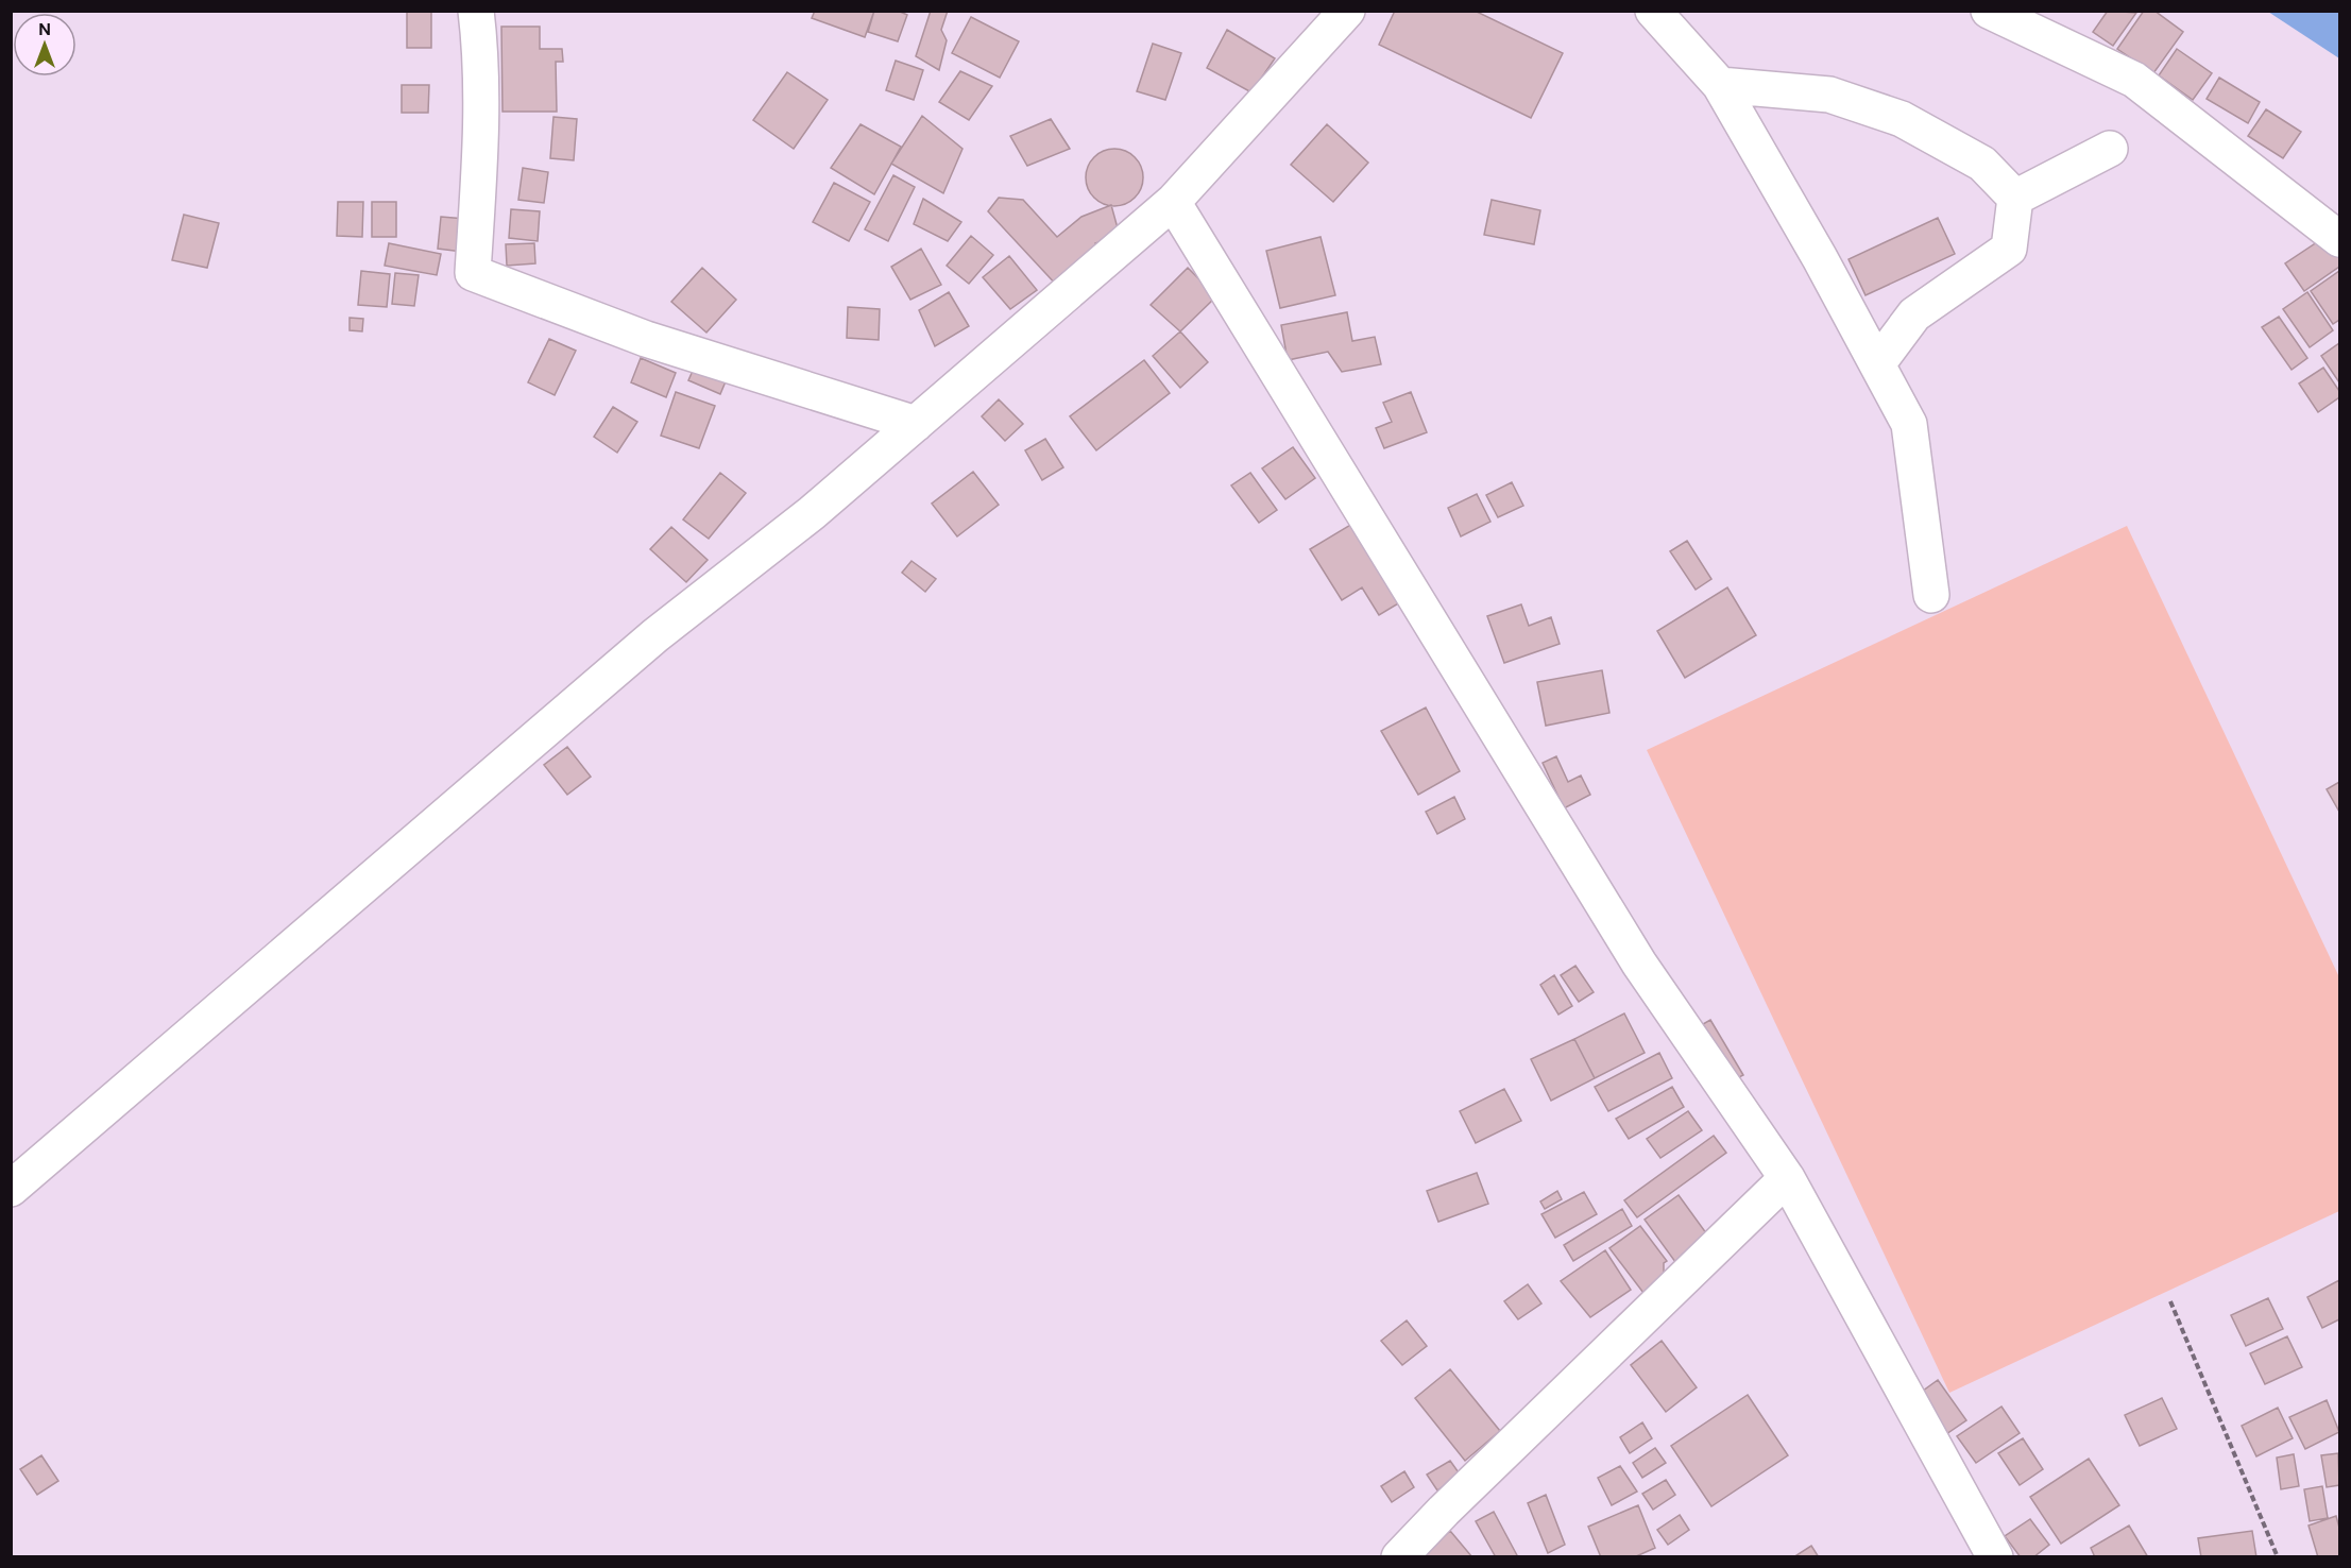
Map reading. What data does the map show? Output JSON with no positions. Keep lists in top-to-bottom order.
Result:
{
  "north": "top"
}
